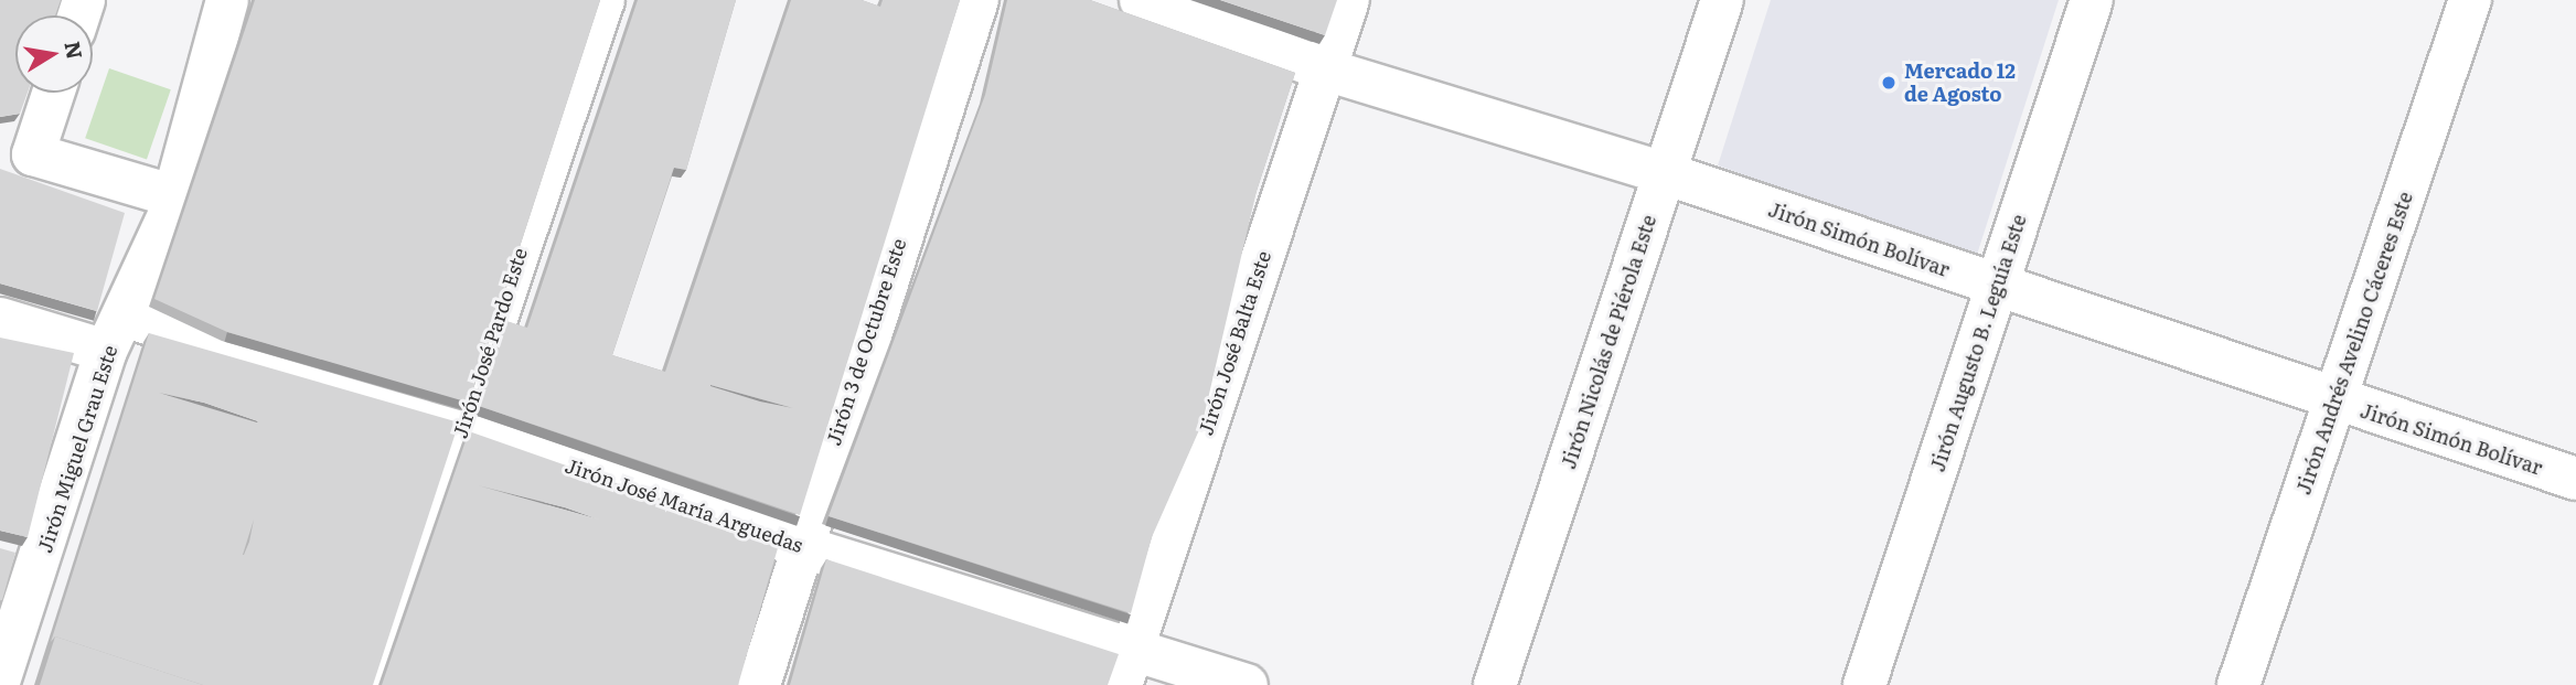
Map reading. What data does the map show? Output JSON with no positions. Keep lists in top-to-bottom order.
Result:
{
  "streets": {
    "street": [
      "Jirón Simón Bolívar",
      "Jirón 3 de Octubre Este",
      "Jirón Nicolás de Piérola Este",
      "Jirón José Pardo Este",
      "Jirón José Balta Este",
      "Jirón Augusto B. Leguía Este",
      "Jirón Andrés Avelino Cáceres Este",
      "Jirón Miguel Grau Este",
      "Jirón José María Arguedas"
    ]
  },
  "crossings": [
    ["Jirón Simón Bolívar", "Jirón Nicolás de Piérola Este"],
    ["Jirón Simón Bolívar", "Jirón José Balta Este"],
    ["Jirón Simón Bolívar", "Jirón Augusto B. Leguía Este"],
    ["Jirón Simón Bolívar", "Jirón Andrés Avelino Cáceres Este"],
    ["Jirón 3 de Octubre Este", "Jirón José María Arguedas"],
    ["Jirón José Pardo Este", "Jirón José María Arguedas"],
    ["Jirón José Balta Este", "Jirón José María Arguedas"],
    ["Jirón Miguel Grau Este", "Jirón José María Arguedas"]
  ],
  "places": ["Mercado 12 de Agosto"],
  "north": "right"
}
